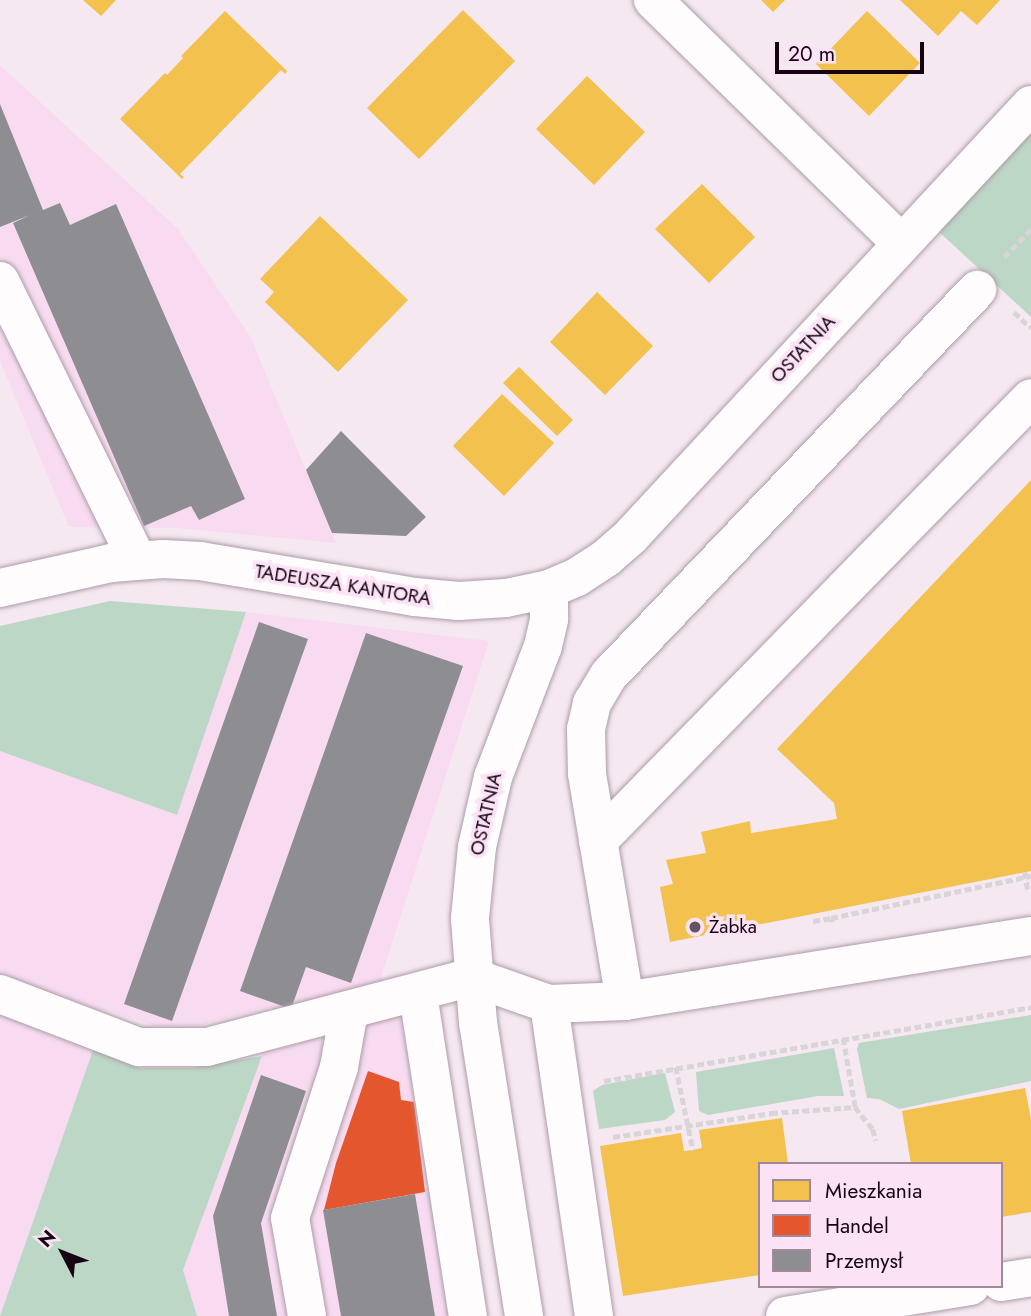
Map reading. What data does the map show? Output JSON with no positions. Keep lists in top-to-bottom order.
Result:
{
  "streets": {
    "street": ["OSTATNIA", "TADEUSZA KANTORA"]
  },
  "crossings": [
    ["OSTATNIA", "TADEUSZA KANTORA"]
  ],
  "places": ["Żabka"],
  "legend": ["Mieszkania", "Handel", "Przemysł"],
  "scale_bar": "20 m",
  "north": "top left"
}
